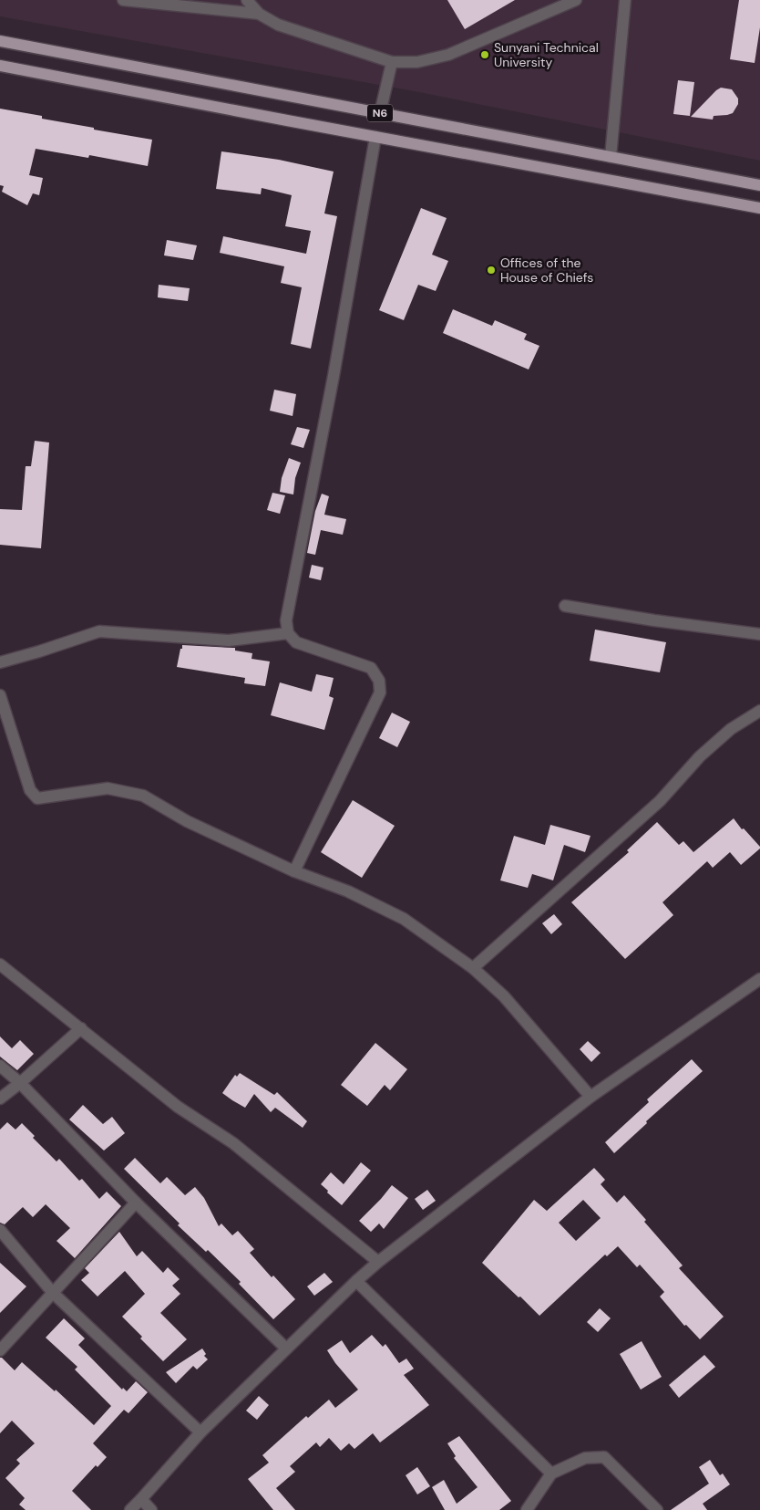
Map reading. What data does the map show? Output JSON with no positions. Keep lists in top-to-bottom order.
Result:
{
  "streets": {
    "main road": ["N6"]
  },
  "places": ["Sunyani Technical University", "Offices of the House of Chiefs"]
}
